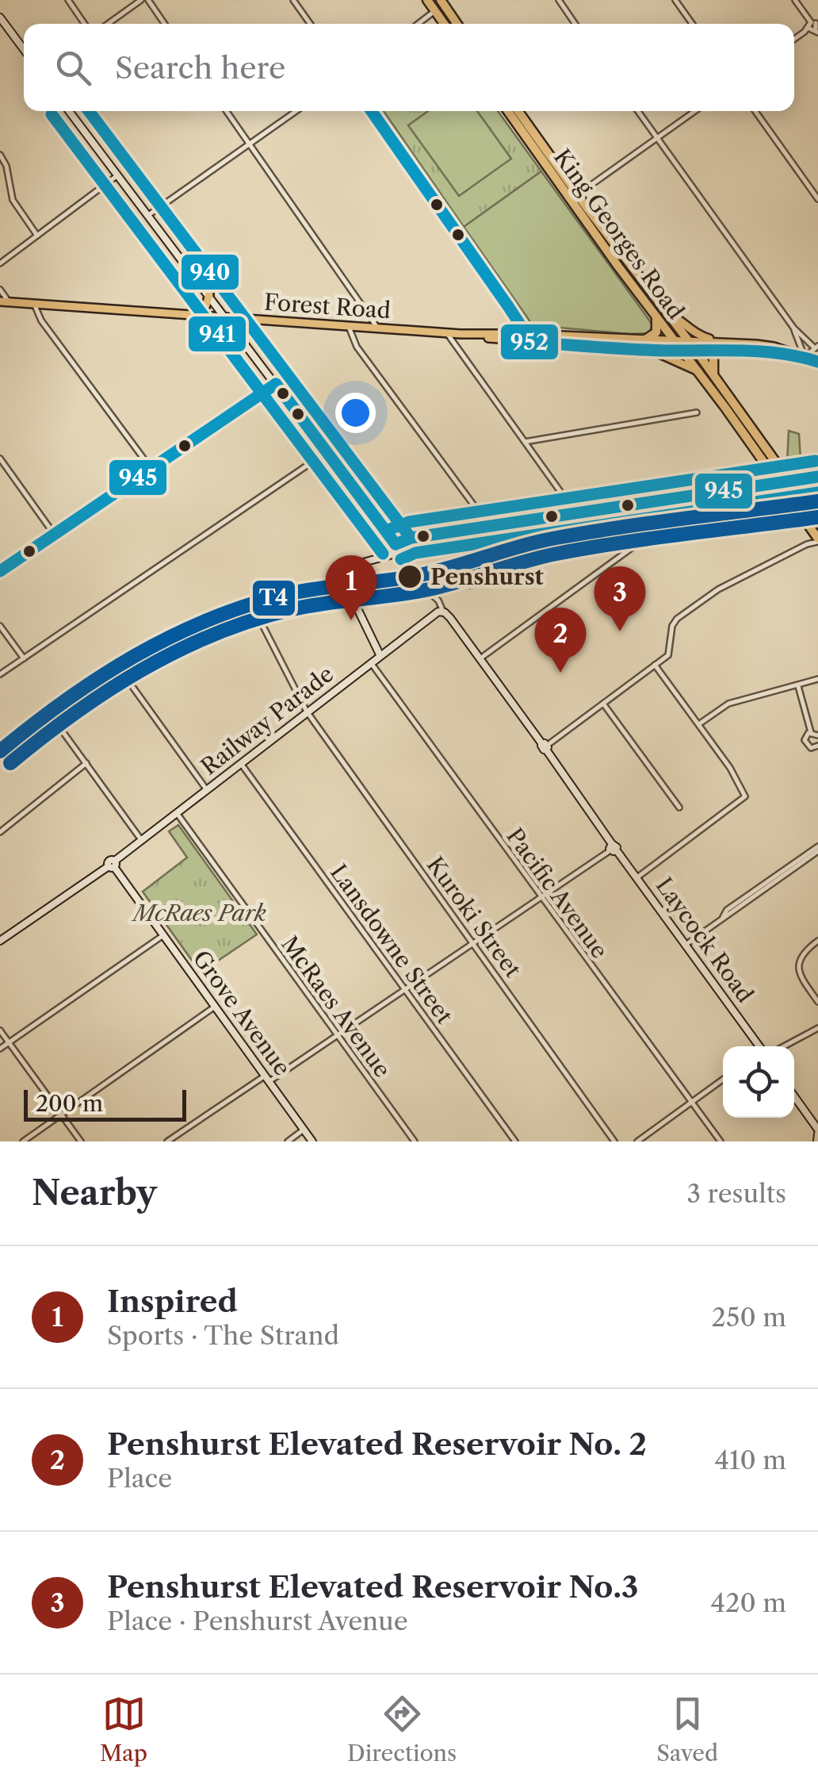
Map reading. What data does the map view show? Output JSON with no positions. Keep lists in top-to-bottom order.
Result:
{
  "streets": {
    "highway": ["King Georges Road"],
    "main road": ["Forest Road"],
    "street": [
      "Railway Parade",
      "Pacific Avenue",
      "Kuroki Street",
      "Laycock Road",
      "Lansdowne Street",
      "McRaes Avenue",
      "Grove Avenue"
    ]
  },
  "crossings": [
    ["King Georges Road", "Forest Road"],
    ["Railway Parade", "Pacific Avenue"],
    ["Railway Parade", "Kuroki Street"],
    ["Railway Parade", "Laycock Road"],
    ["Railway Parade", "Lansdowne Street"],
    ["Railway Parade", "McRaes Avenue"],
    ["Railway Parade", "Grove Avenue"]
  ],
  "parks": ["McRaes Park"],
  "places": ["Penshurst"],
  "lines": [
    "transit line 940",
    "transit line 952",
    "transit line 941",
    "transit line 945",
    "transit line T4"
  ],
  "scale_bar": "200 m",
  "page": {
    "search": "Search here",
    "pins": ["1", "3", "2"],
    "scale": "200 m",
    "heading": ["Nearby", "3 results"],
    "list": [
      {
        "mark": "1",
        "name": "Inspired",
        "note": "Sports · The Strand",
        "value": "250 m"
      },
      {
        "mark": "2",
        "name": "Penshurst Elevated Reservoir No. 2",
        "note": "Place",
        "value": "410 m"
      },
      {
        "mark": "3",
        "name": "Penshurst Elevated Reservoir No.3",
        "note": "Place · Penshurst Avenue",
        "value": "420 m"
      }
    ],
    "nav": ["Map", "Directions", "Saved"]
  }
}
